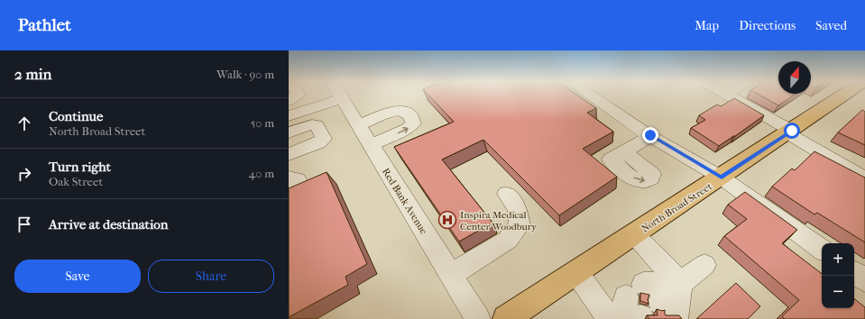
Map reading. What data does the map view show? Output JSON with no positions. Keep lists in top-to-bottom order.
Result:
{
  "streets": {
    "main road": ["North Broad Street"],
    "street": ["Red Bank Avenue"]
  },
  "places": {
    "hospital": ["Inspira Medical Center Woodbury"]
  },
  "north": "top",
  "page": {
    "header": "Pathlet",
    "nav": ["Map", "Directions", "Saved"],
    "heading": ["2 min", "Walk · 90 m"],
    "list": [
      ["Continue", "North Broad Street", "50 m"],
      ["Turn right", "Oak Street", "40 m"],
      "Arrive at destination"
    ],
    "map_buttons": ["+", "−"],
    "buttons": ["Save", "Share"]
  }
}
